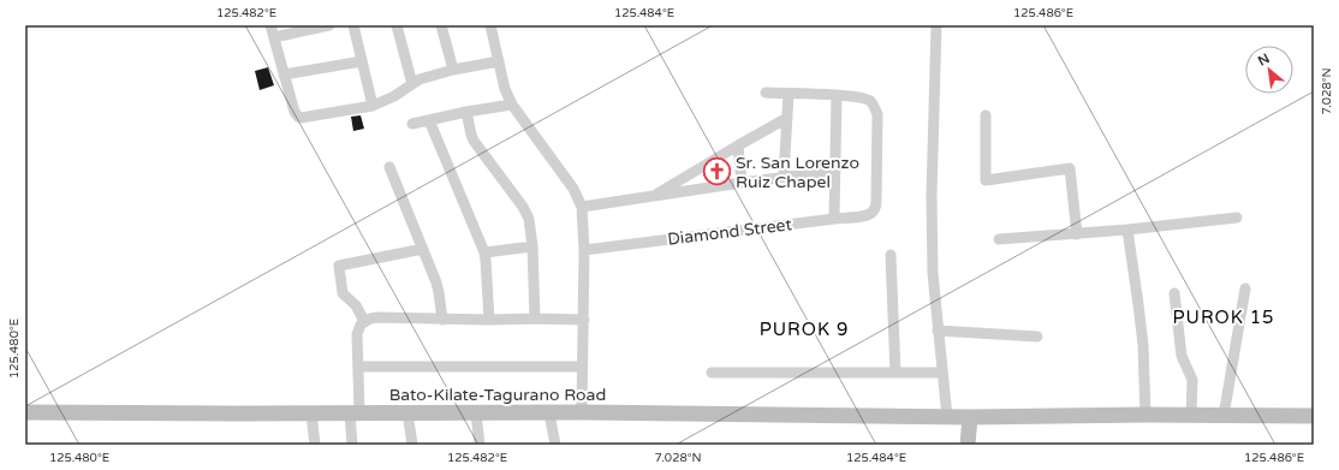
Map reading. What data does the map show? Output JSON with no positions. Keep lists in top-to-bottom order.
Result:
{
  "streets": {
    "street": ["Diamond Street", "Bato-Kilate-Tagurano Road"]
  },
  "districts": ["PUROK 15", "PUROK 9"],
  "places": {
    "church": ["Sr. San Lorenzo Ruiz Chapel"]
  },
  "north": "top left",
  "coordinates": [
    "125.482°E",
    "125.484°E",
    "125.486°E",
    "7.028°N",
    "125.480°E"
  ]
}
